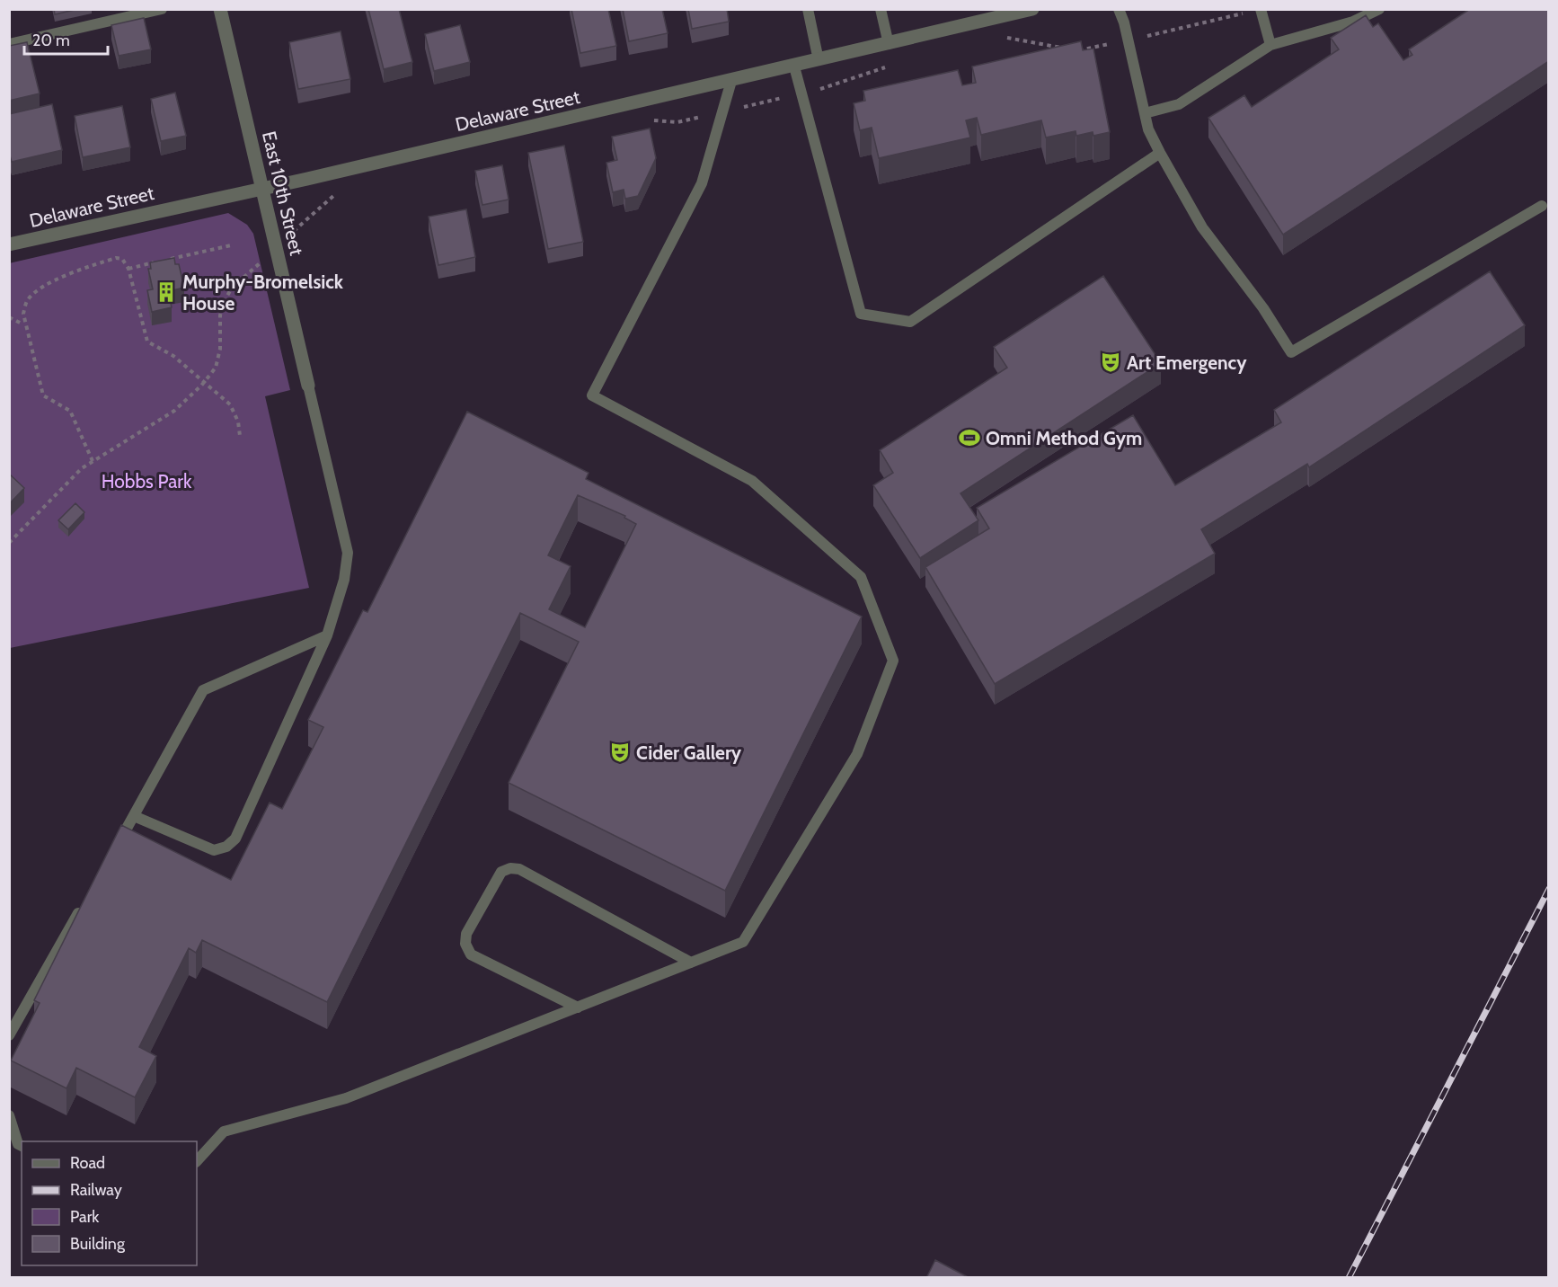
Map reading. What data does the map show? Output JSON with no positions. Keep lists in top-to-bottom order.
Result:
{
  "streets": {
    "street": ["Delaware Street", "East 10th Street"]
  },
  "crossings": [
    ["Delaware Street", "East 10th Street"]
  ],
  "parks": ["Hobbs Park"],
  "places": {
    "building": ["Murphy-Bromelsick House"],
    "theatre": ["Art Emergency", "Cider Gallery"],
    "sports": ["Omni Method Gym"]
  },
  "legend": [
    "Road",
    "Railway",
    "Park",
    "Building"
  ],
  "scale_bar": "20 m"
}
